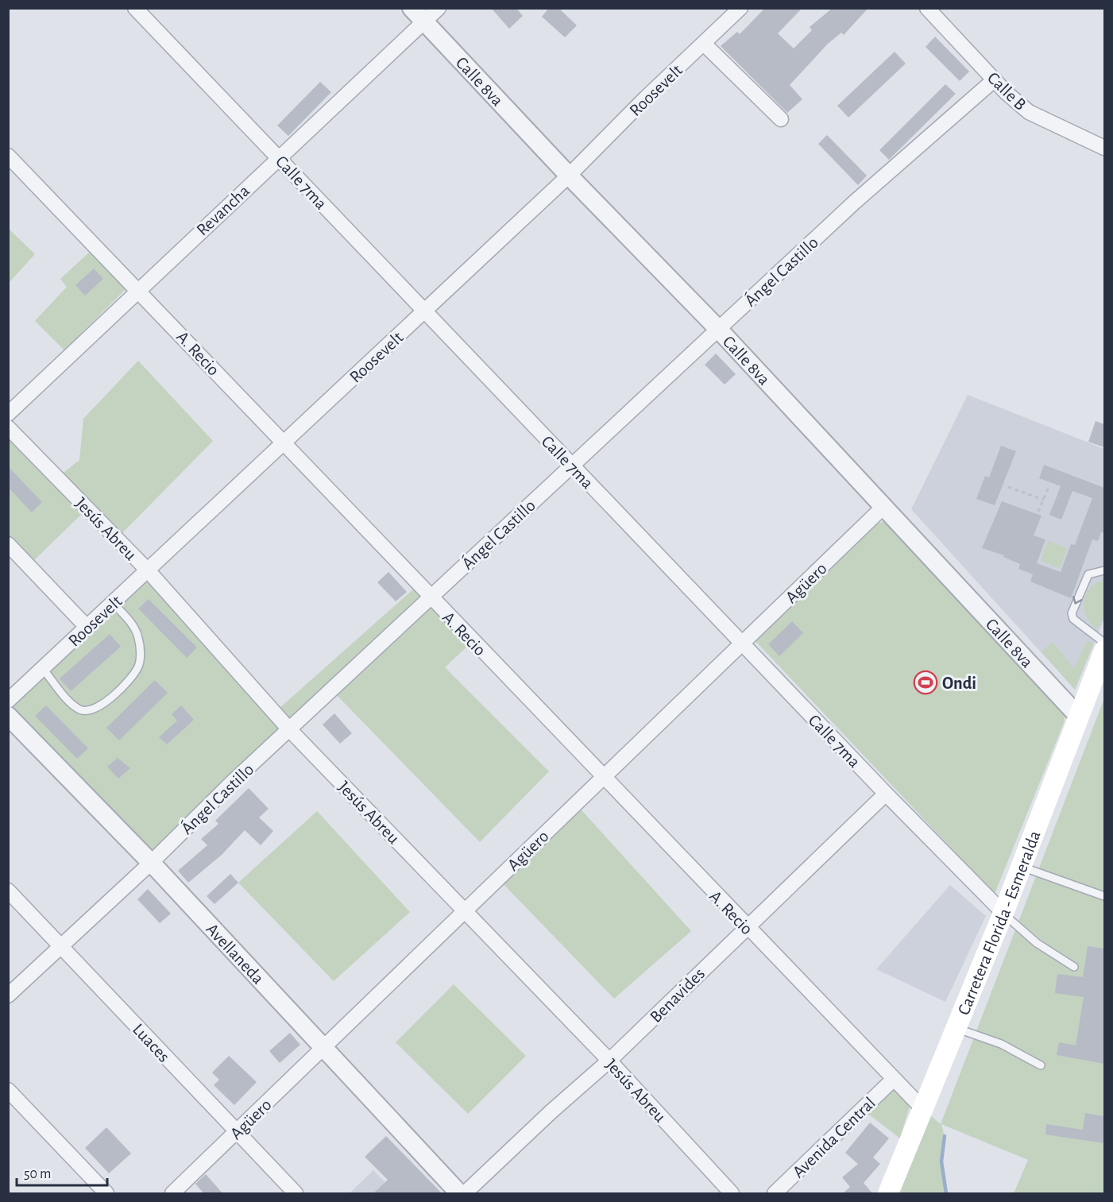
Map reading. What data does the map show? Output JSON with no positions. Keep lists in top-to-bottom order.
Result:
{
  "streets": {
    "main road": ["Carretera Florida - Esmeralda"],
    "street": [
      "Calle 8va",
      "Roosevelt",
      "Calle B",
      "Calle 7ma",
      "Revancha",
      "Ángel Castillo",
      "A. Recio",
      "Jesús Abreu",
      "Agüero",
      "Avellaneda",
      "Benavides",
      "Luaces",
      "Avenida Central"
    ]
  },
  "crossings": [
    ["Calle 8va", "Roosevelt"],
    ["Calle 8va", "Revancha"],
    ["Calle 8va", "Ángel Castillo"],
    ["Calle 8va", "Agüero"],
    ["Calle 8va", "Carretera Florida - Esmeralda"],
    ["Roosevelt", "Calle 7ma"],
    ["Roosevelt", "A. Recio"],
    ["Roosevelt", "Jesús Abreu"],
    ["Calle B", "Ángel Castillo"],
    ["Calle 7ma", "Revancha"],
    ["Calle 7ma", "Ángel Castillo"],
    ["Calle 7ma", "Agüero"],
    ["Calle 7ma", "Carretera Florida - Esmeralda"],
    ["Calle 7ma", "Benavides"],
    ["Revancha", "A. Recio"],
    ["Ángel Castillo", "A. Recio"],
    ["Ángel Castillo", "Jesús Abreu"],
    ["Ángel Castillo", "Avellaneda"],
    ["Ángel Castillo", "Luaces"],
    ["A. Recio", "Agüero"],
    ["A. Recio", "Carretera Florida - Esmeralda"],
    ["A. Recio", "Benavides"],
    ["A. Recio", "Avenida Central"],
    ["Jesús Abreu", "Agüero"],
    ["Jesús Abreu", "Benavides"],
    ["Agüero", "Avellaneda"],
    ["Agüero", "Luaces"]
  ],
  "places": {
    "sports": ["Ondi"]
  },
  "scale_bar": "50 m"
}
